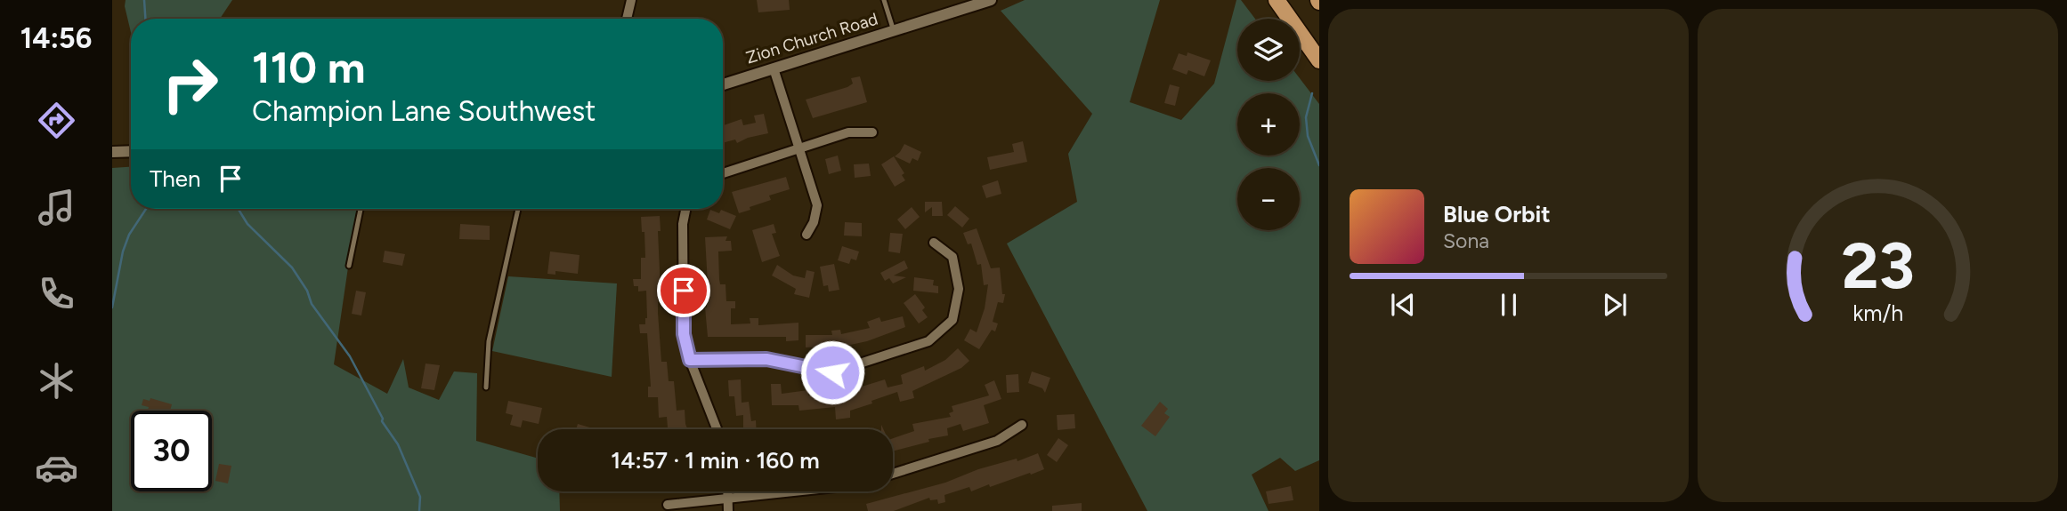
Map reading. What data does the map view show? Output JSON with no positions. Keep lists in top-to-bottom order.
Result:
{
  "streets": {
    "street": ["Zion Church Road"]
  },
  "page": {
    "tabs": "14:56",
    "map_buttons": ["+", "−"],
    "turn": ["110 m", "Champion Lane Southwest"],
    "then": "Then",
    "song": ["Blue Orbit", "Sona"],
    "limit": "30",
    "trip": "14:57 · 1 min · 160 m",
    "gauge": ["23", "km/h"]
  }
}
